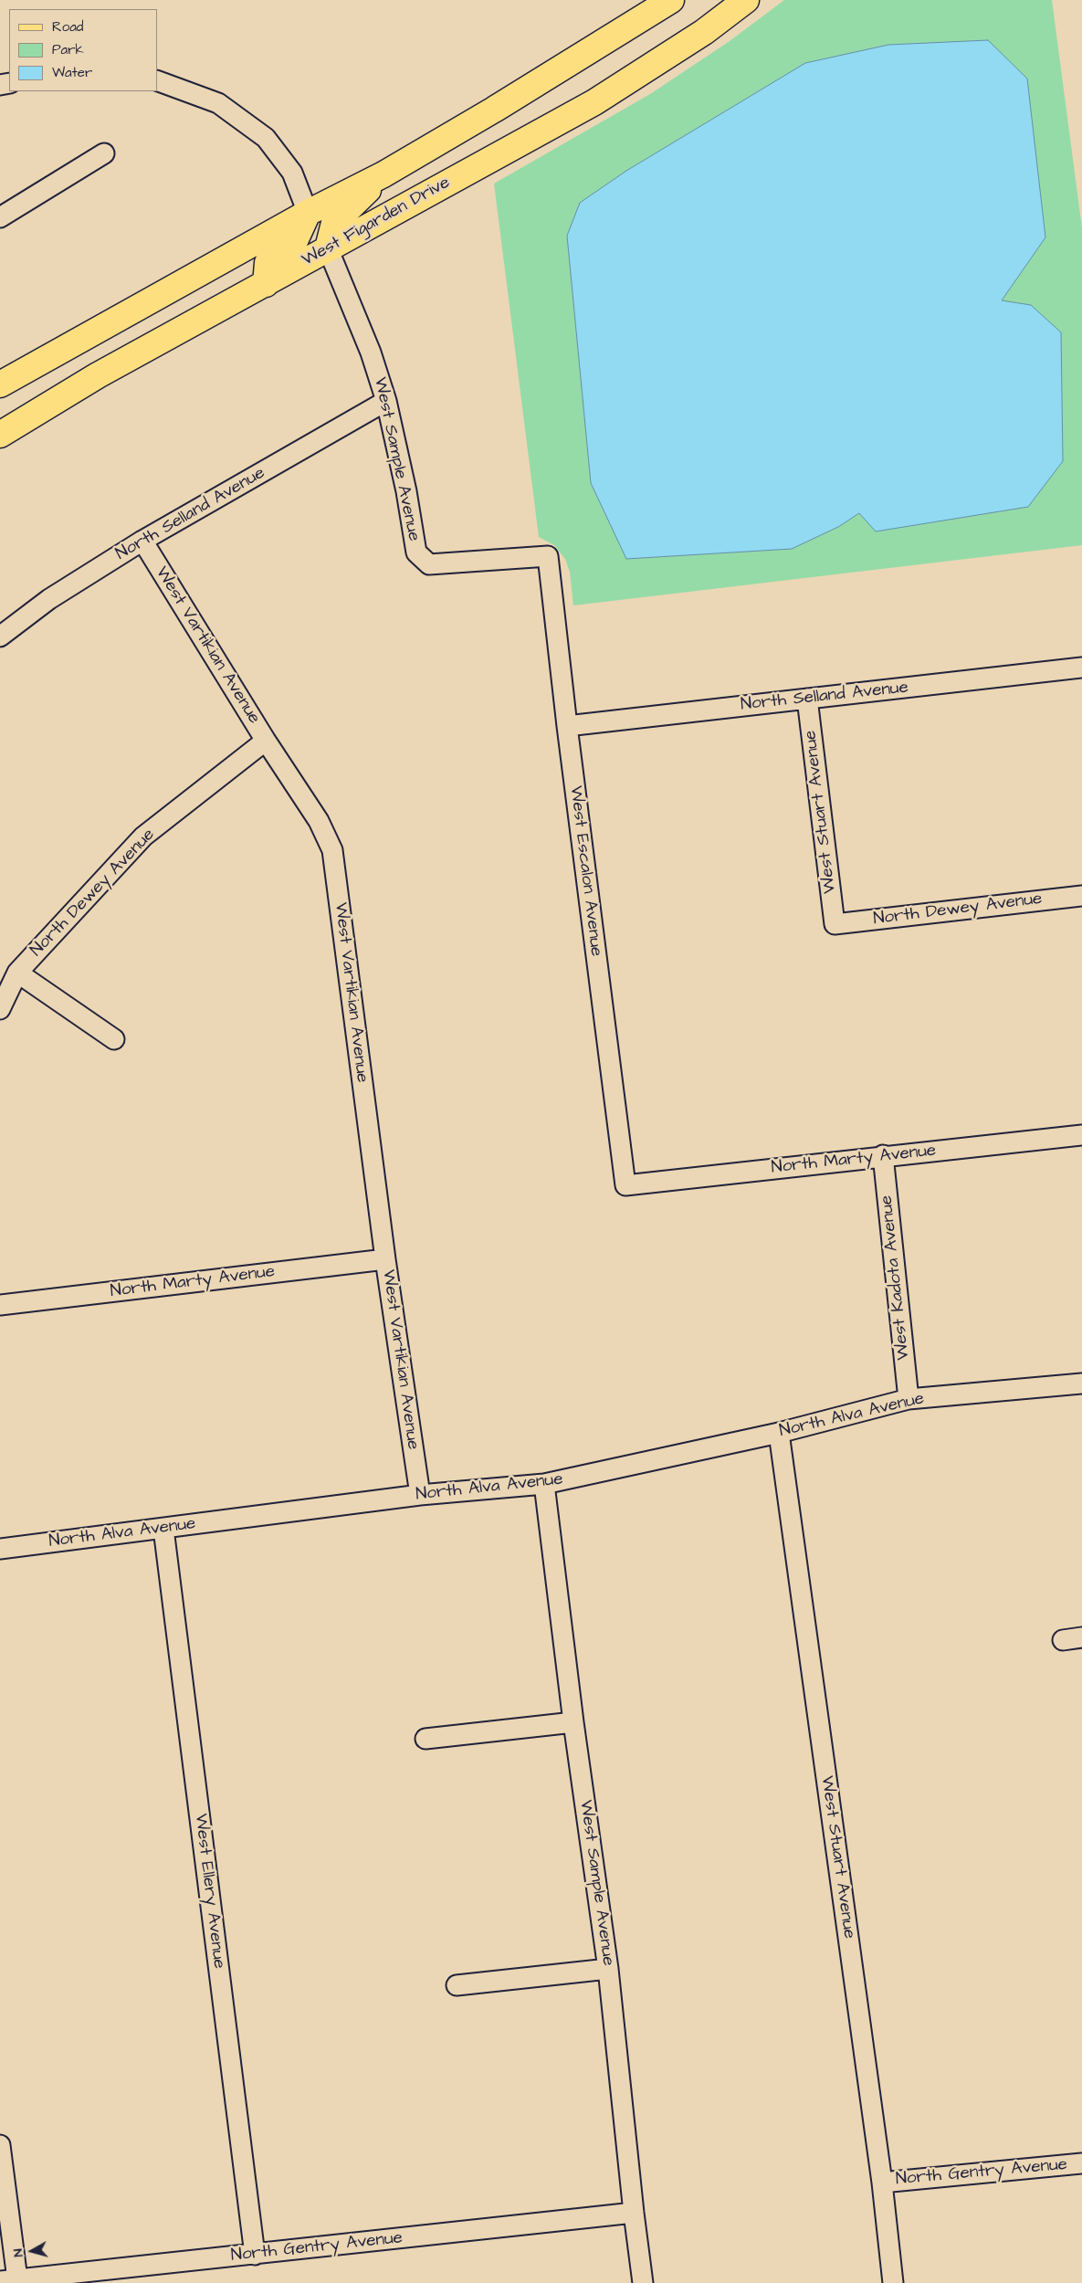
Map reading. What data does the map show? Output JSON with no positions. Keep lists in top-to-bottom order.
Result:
{
  "streets": {
    "main road": ["West Figarden Drive"],
    "street": [
      "West Sample Avenue",
      "North Selland Avenue",
      "West Vartikian Avenue",
      "West Stuart Avenue",
      "West Escalon Avenue",
      "North Dewey Avenue",
      "North Marty Avenue",
      "West Kadota Avenue",
      "North Alva Avenue",
      "West Ellery Avenue",
      "North Gentry Avenue"
    ]
  },
  "crossings": [
    ["West Figarden Drive", "West Sample Avenue"],
    ["West Sample Avenue", "North Selland Avenue"],
    ["West Sample Avenue", "West Escalon Avenue"],
    ["West Sample Avenue", "North Alva Avenue"],
    ["West Sample Avenue", "North Gentry Avenue"],
    ["North Selland Avenue", "West Vartikian Avenue"],
    ["North Selland Avenue", "West Stuart Avenue"],
    ["North Selland Avenue", "West Escalon Avenue"],
    ["West Vartikian Avenue", "North Dewey Avenue"],
    ["West Vartikian Avenue", "North Marty Avenue"],
    ["West Vartikian Avenue", "North Alva Avenue"],
    ["West Stuart Avenue", "North Dewey Avenue"],
    ["West Stuart Avenue", "North Alva Avenue"],
    ["West Stuart Avenue", "North Gentry Avenue"],
    ["West Escalon Avenue", "North Marty Avenue"],
    ["North Marty Avenue", "West Kadota Avenue"],
    ["West Kadota Avenue", "North Alva Avenue"],
    ["North Alva Avenue", "West Ellery Avenue"],
    ["West Ellery Avenue", "North Gentry Avenue"]
  ],
  "legend": ["Road", "Park", "Water"],
  "north": "left"
}
